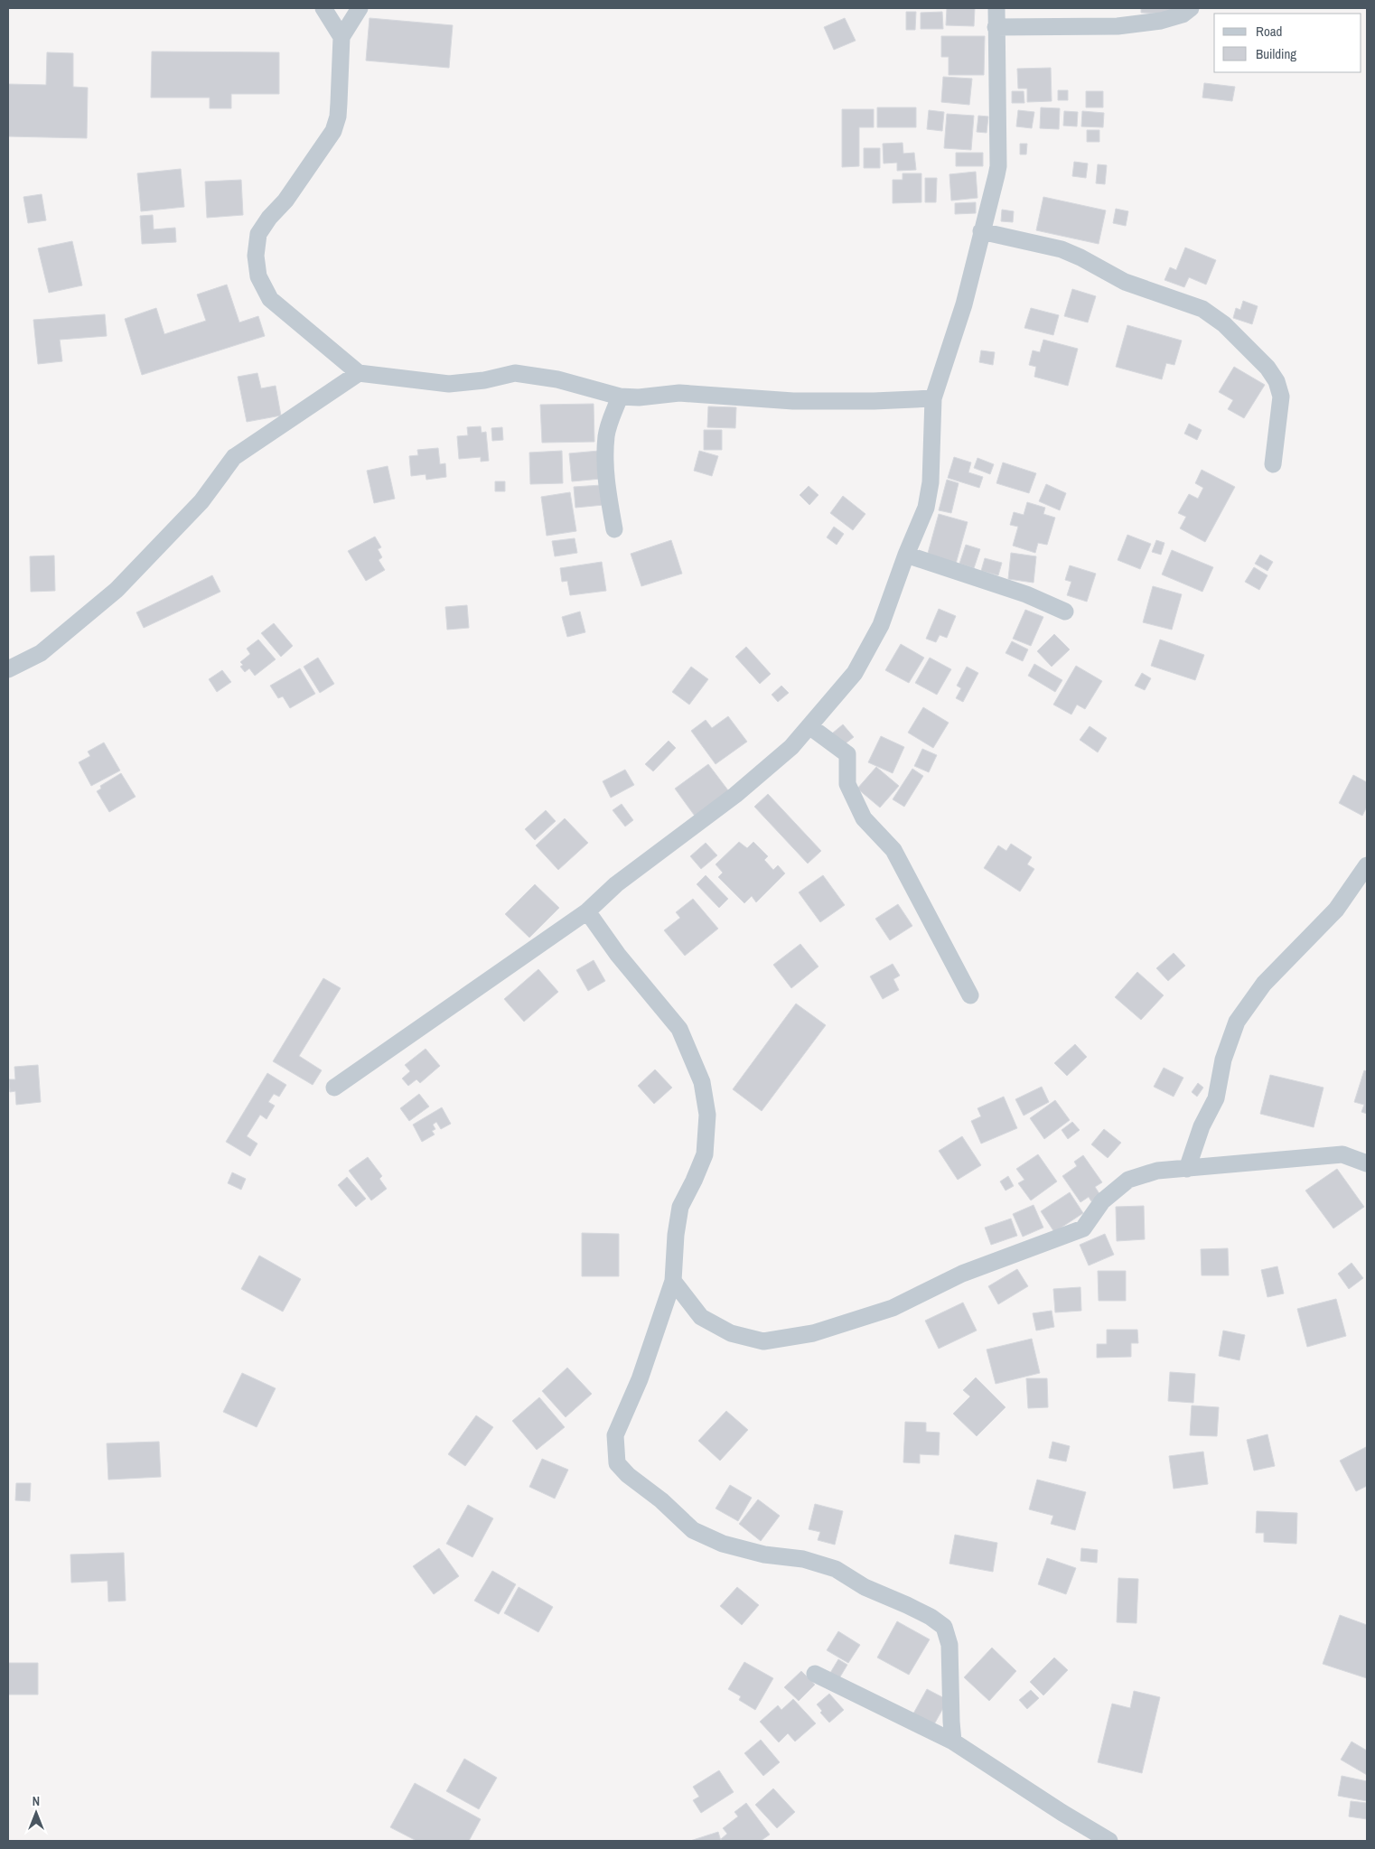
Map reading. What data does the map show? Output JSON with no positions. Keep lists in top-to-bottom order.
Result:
{
  "legend": ["Road", "Building"],
  "north": "top"
}
